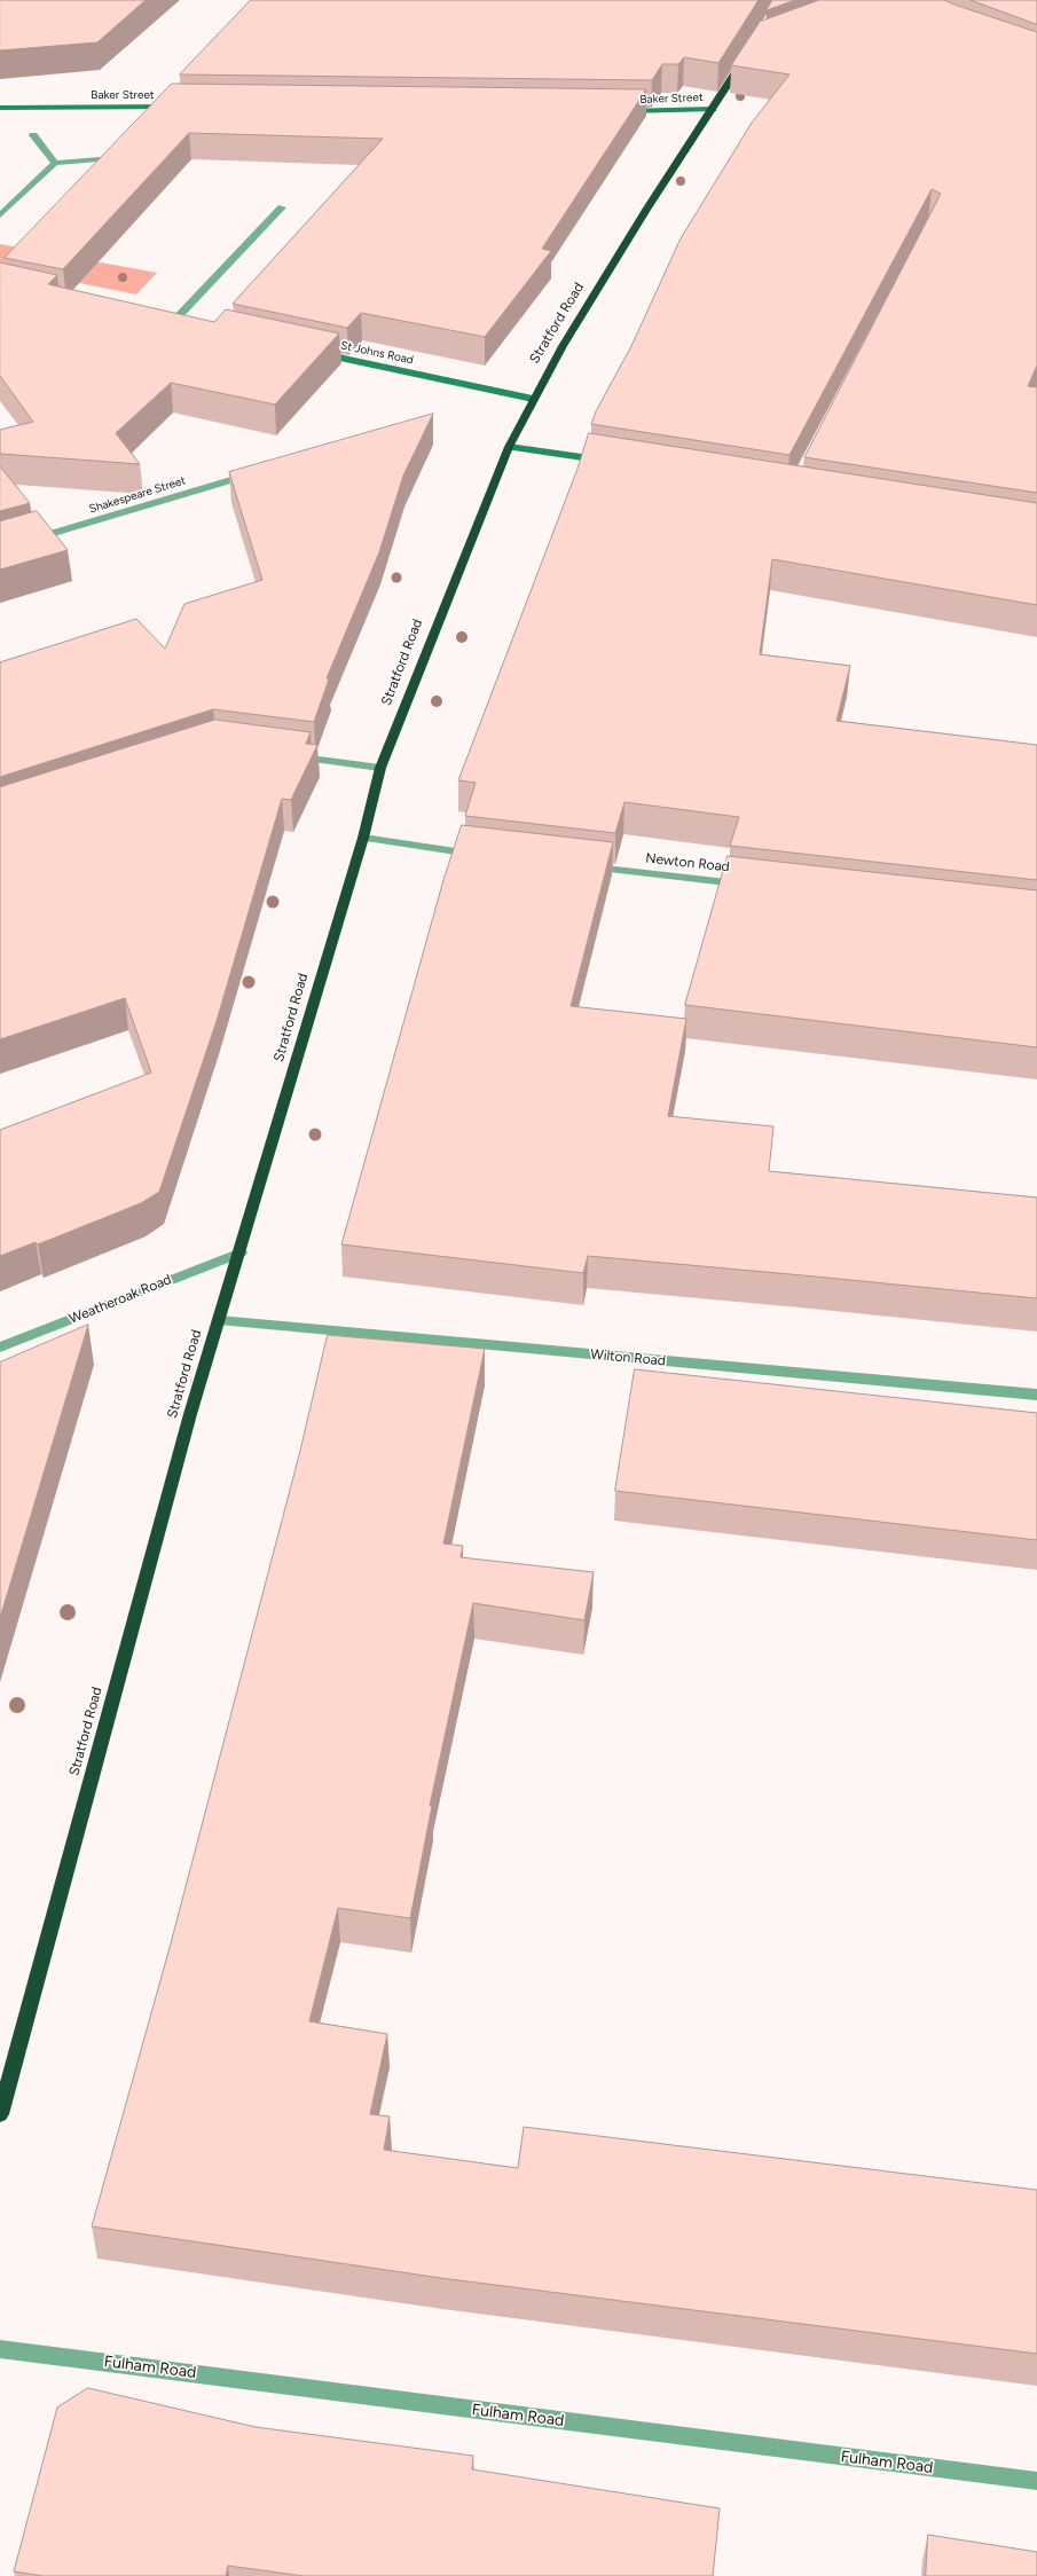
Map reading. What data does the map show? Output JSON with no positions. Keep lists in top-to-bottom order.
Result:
{
  "streets": {
    "highway": ["Stratford Road"],
    "main road": ["Baker Street", "St Johns Road"],
    "street": [
      "Shakespeare Street",
      "Newton Road",
      "Weatheroak Road",
      "Wilton Road",
      "Fulham Road"
    ]
  },
  "crossings": [
    ["Baker Street", "Stratford Road"],
    ["Stratford Road", "St Johns Road"],
    ["Stratford Road", "Weatheroak Road"],
    ["Stratford Road", "Wilton Road"]
  ]
}
